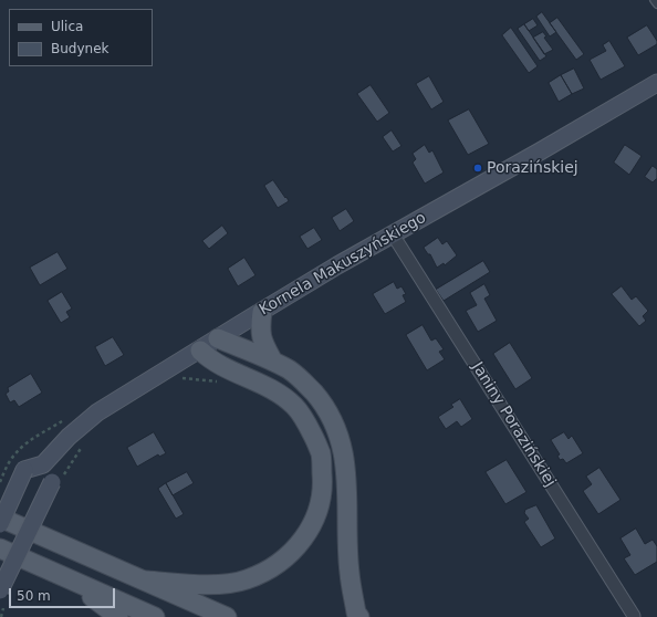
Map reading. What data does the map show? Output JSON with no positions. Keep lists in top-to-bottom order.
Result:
{
  "streets": {
    "street": ["Kornela Makuszyńskiego", "Janiny Porazińskiej"]
  },
  "crossings": [
    ["Kornela Makuszyńskiego", "Janiny Porazińskiej"]
  ],
  "places": ["Porazińskiej"],
  "legend": ["Ulica", "Budynek"],
  "scale_bar": "50 m"
}
